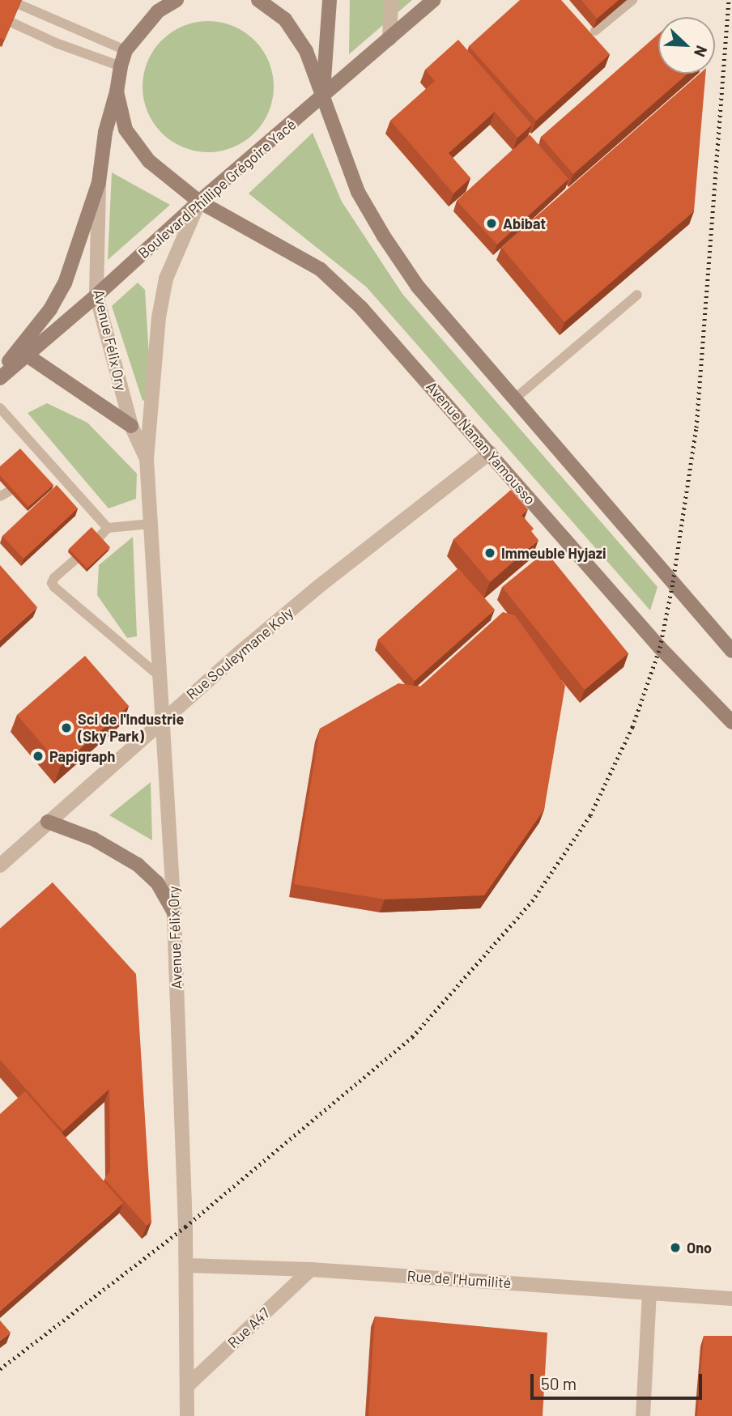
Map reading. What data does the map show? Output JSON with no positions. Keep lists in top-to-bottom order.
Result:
{
  "streets": {
    "main road": ["Boulevard Phillipe Grégoire Yacé", "Avenue Nanan Yamousso"],
    "street": [
      "Avenue Félix Ory",
      "Rue Souleymane Koly",
      "Rue de l'Humilité",
      "Rue A47"
    ]
  },
  "crossings": [
    ["Boulevard Phillipe Grégoire Yacé", "Avenue Félix Ory"],
    ["Boulevard Phillipe Grégoire Yacé", "Avenue Nanan Yamousso"],
    ["Avenue Félix Ory", "Avenue Nanan Yamousso"],
    ["Avenue Félix Ory", "Rue Souleymane Koly"],
    ["Avenue Félix Ory", "Rue de l'Humilité"],
    ["Avenue Félix Ory", "Rue A47"],
    ["Avenue Nanan Yamousso", "Rue Souleymane Koly"],
    ["Rue de l'Humilité", "Rue A47"]
  ],
  "places": [
    "Abibat",
    "Immeuble Hyjazi",
    "Sci de l'Industrie (Sky Park)",
    "Papigraph",
    "Ono"
  ],
  "scale_bar": "50 m",
  "north": "bottom right"
}
